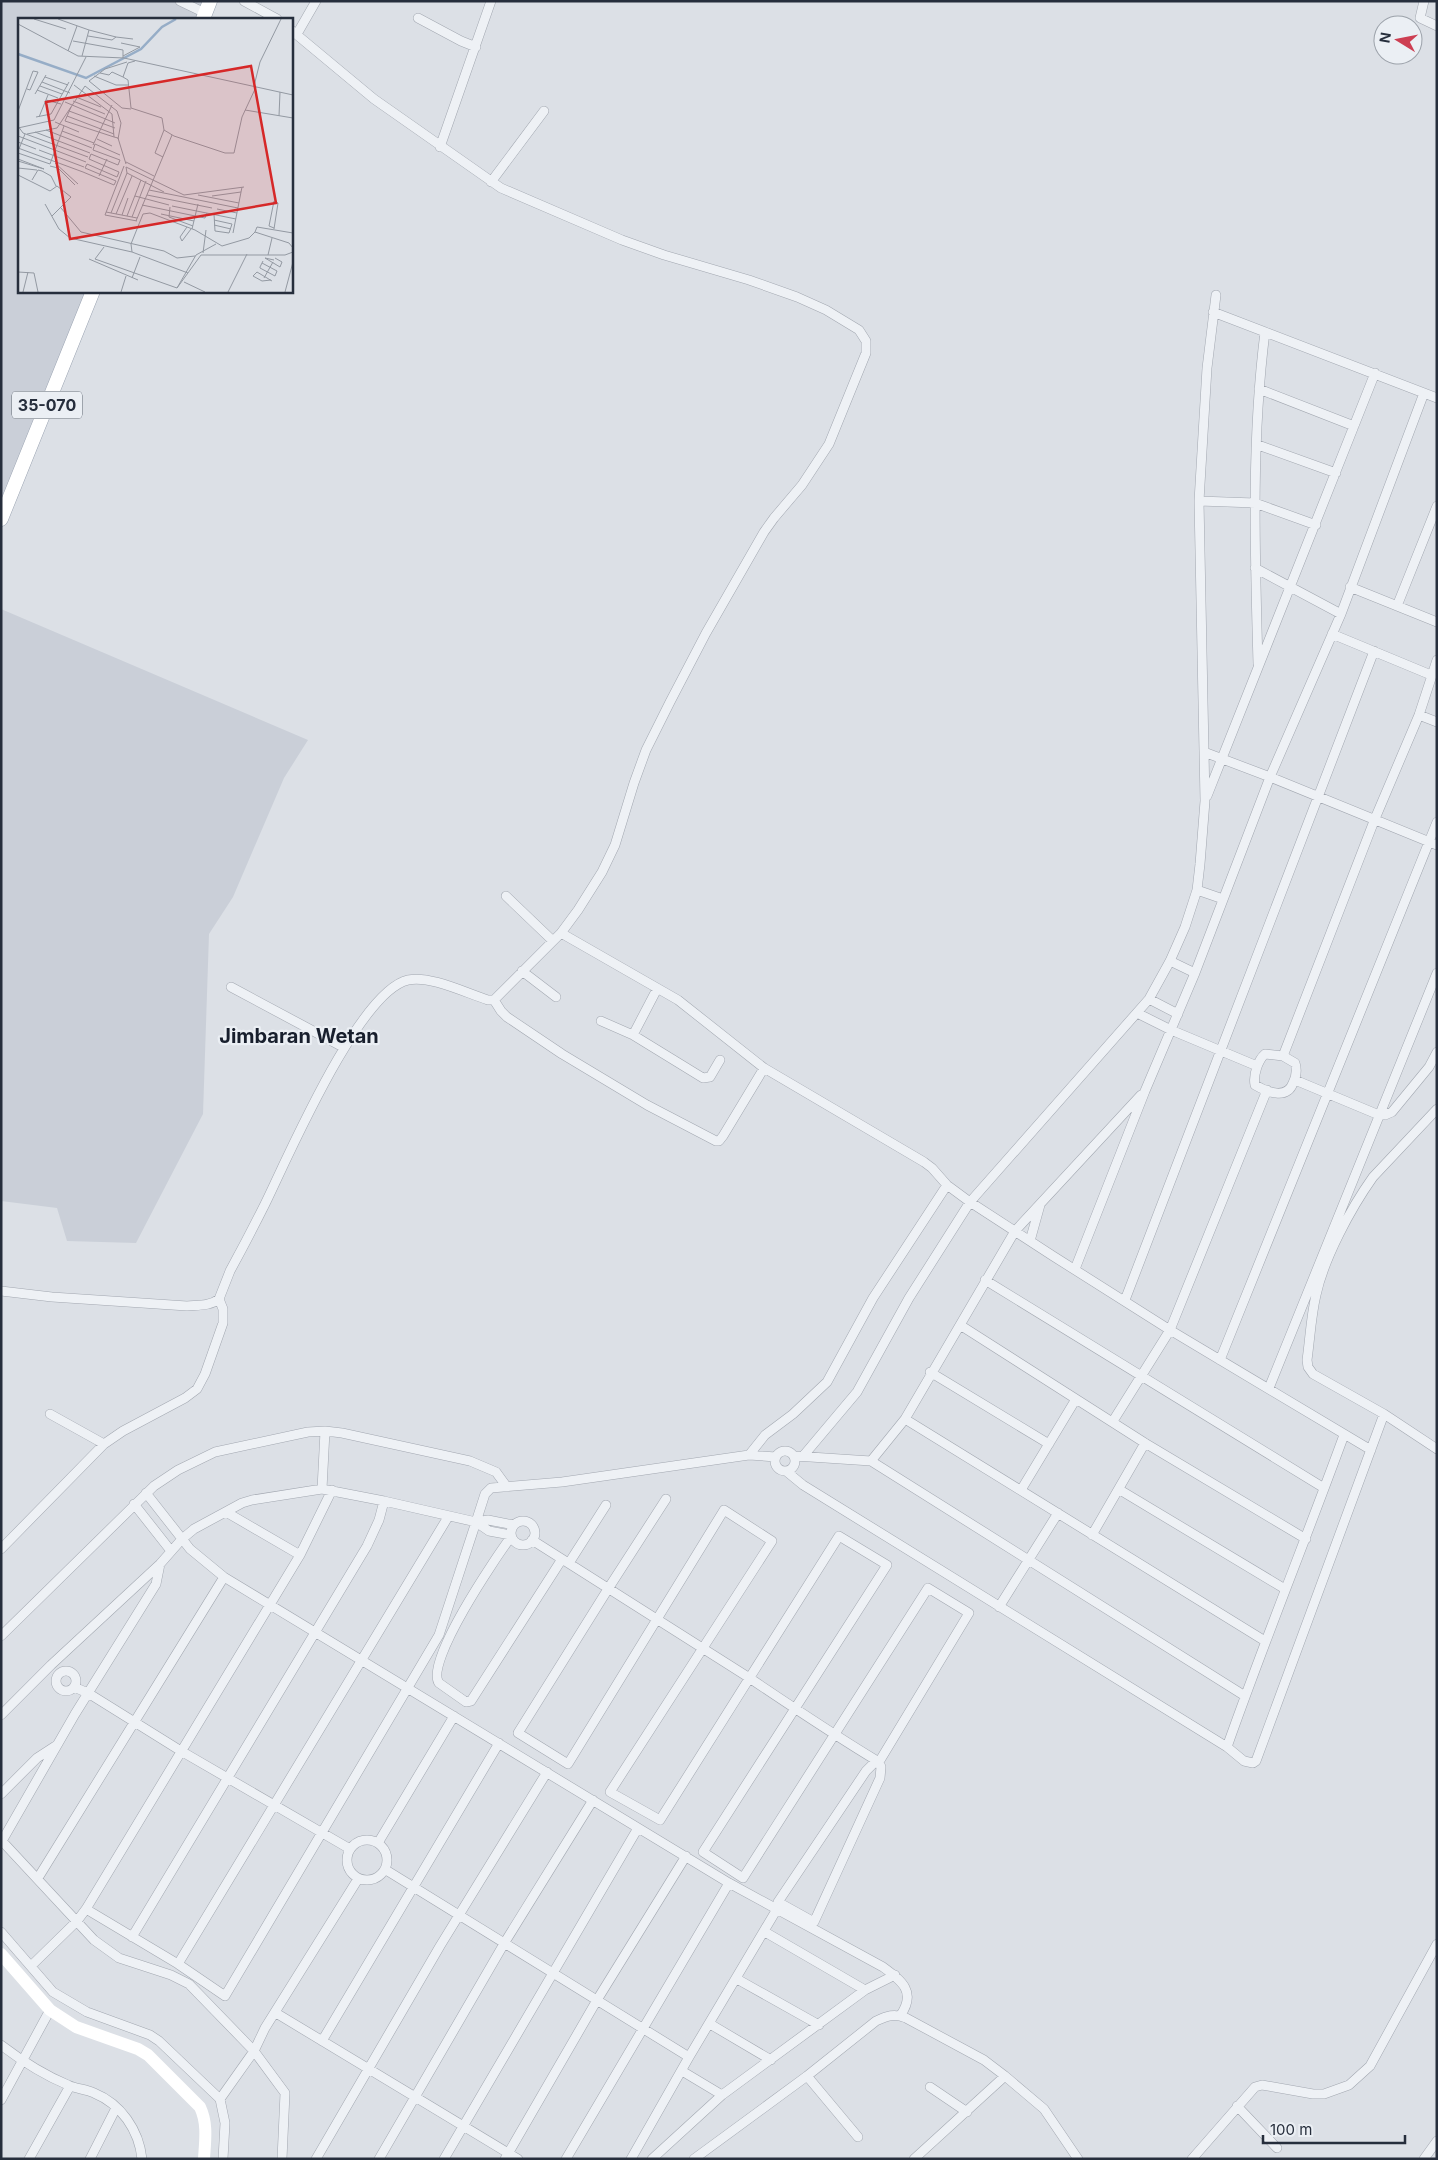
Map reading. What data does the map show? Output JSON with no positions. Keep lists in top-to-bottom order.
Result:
{
  "streets": {
    "main road": ["35-070"]
  },
  "districts": ["Jimbaran Wetan"],
  "scale_bar": "100 m",
  "north": "left"
}
